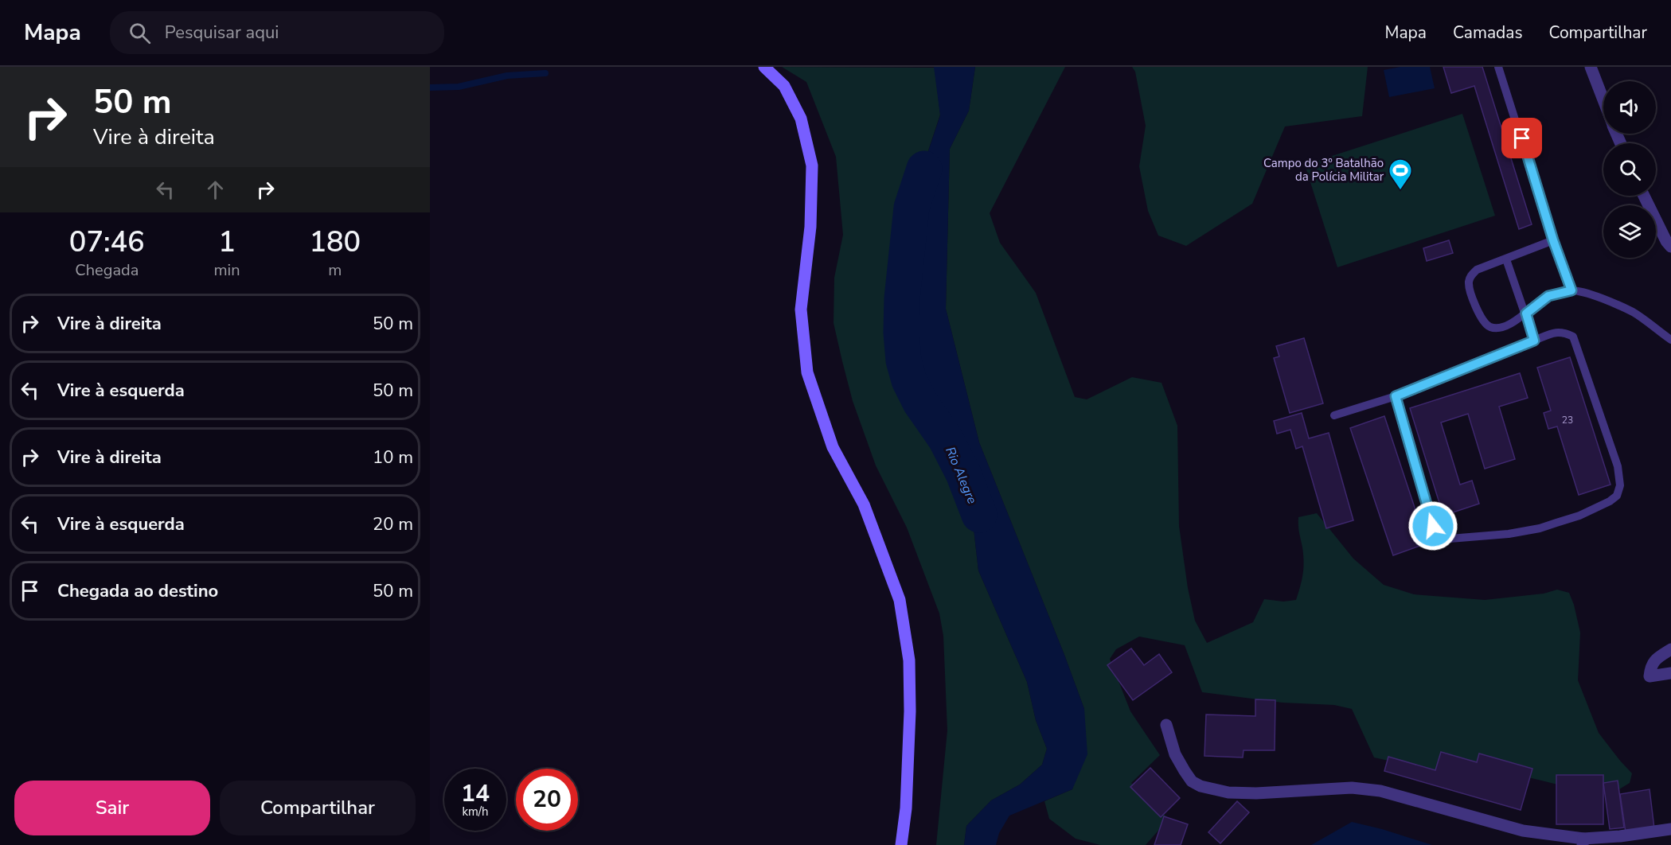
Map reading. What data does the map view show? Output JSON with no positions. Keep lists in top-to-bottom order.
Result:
{
  "water": ["Rio Alegre"],
  "places": {
    "sports": ["Campo do 3º Batalhão da Polícia Militar"]
  },
  "house_numbers": ["23"],
  "page": {
    "header": "Mapa",
    "search": "Pesquisar aqui",
    "nav": ["Mapa", "Camadas", "Compartilhar"],
    "turn": ["50 m", "Vire à direita"],
    "eta": [
      "07:46",
      "Chegada",
      "1",
      "min",
      "180",
      "m"
    ],
    "list": [
      {
        "name": "Vire à direita",
        "value": "50 m"
      },
      {
        "name": "Vire à esquerda",
        "value": "50 m"
      },
      {
        "name": "Vire à direita",
        "value": "10 m"
      },
      {
        "name": "Vire à esquerda",
        "value": "20 m"
      },
      {
        "name": "Chegada ao destino",
        "value": "50 m"
      }
    ],
    "speed": "14 km/h",
    "limit": "20",
    "buttons": ["Sair", "Compartilhar"]
  }
}
